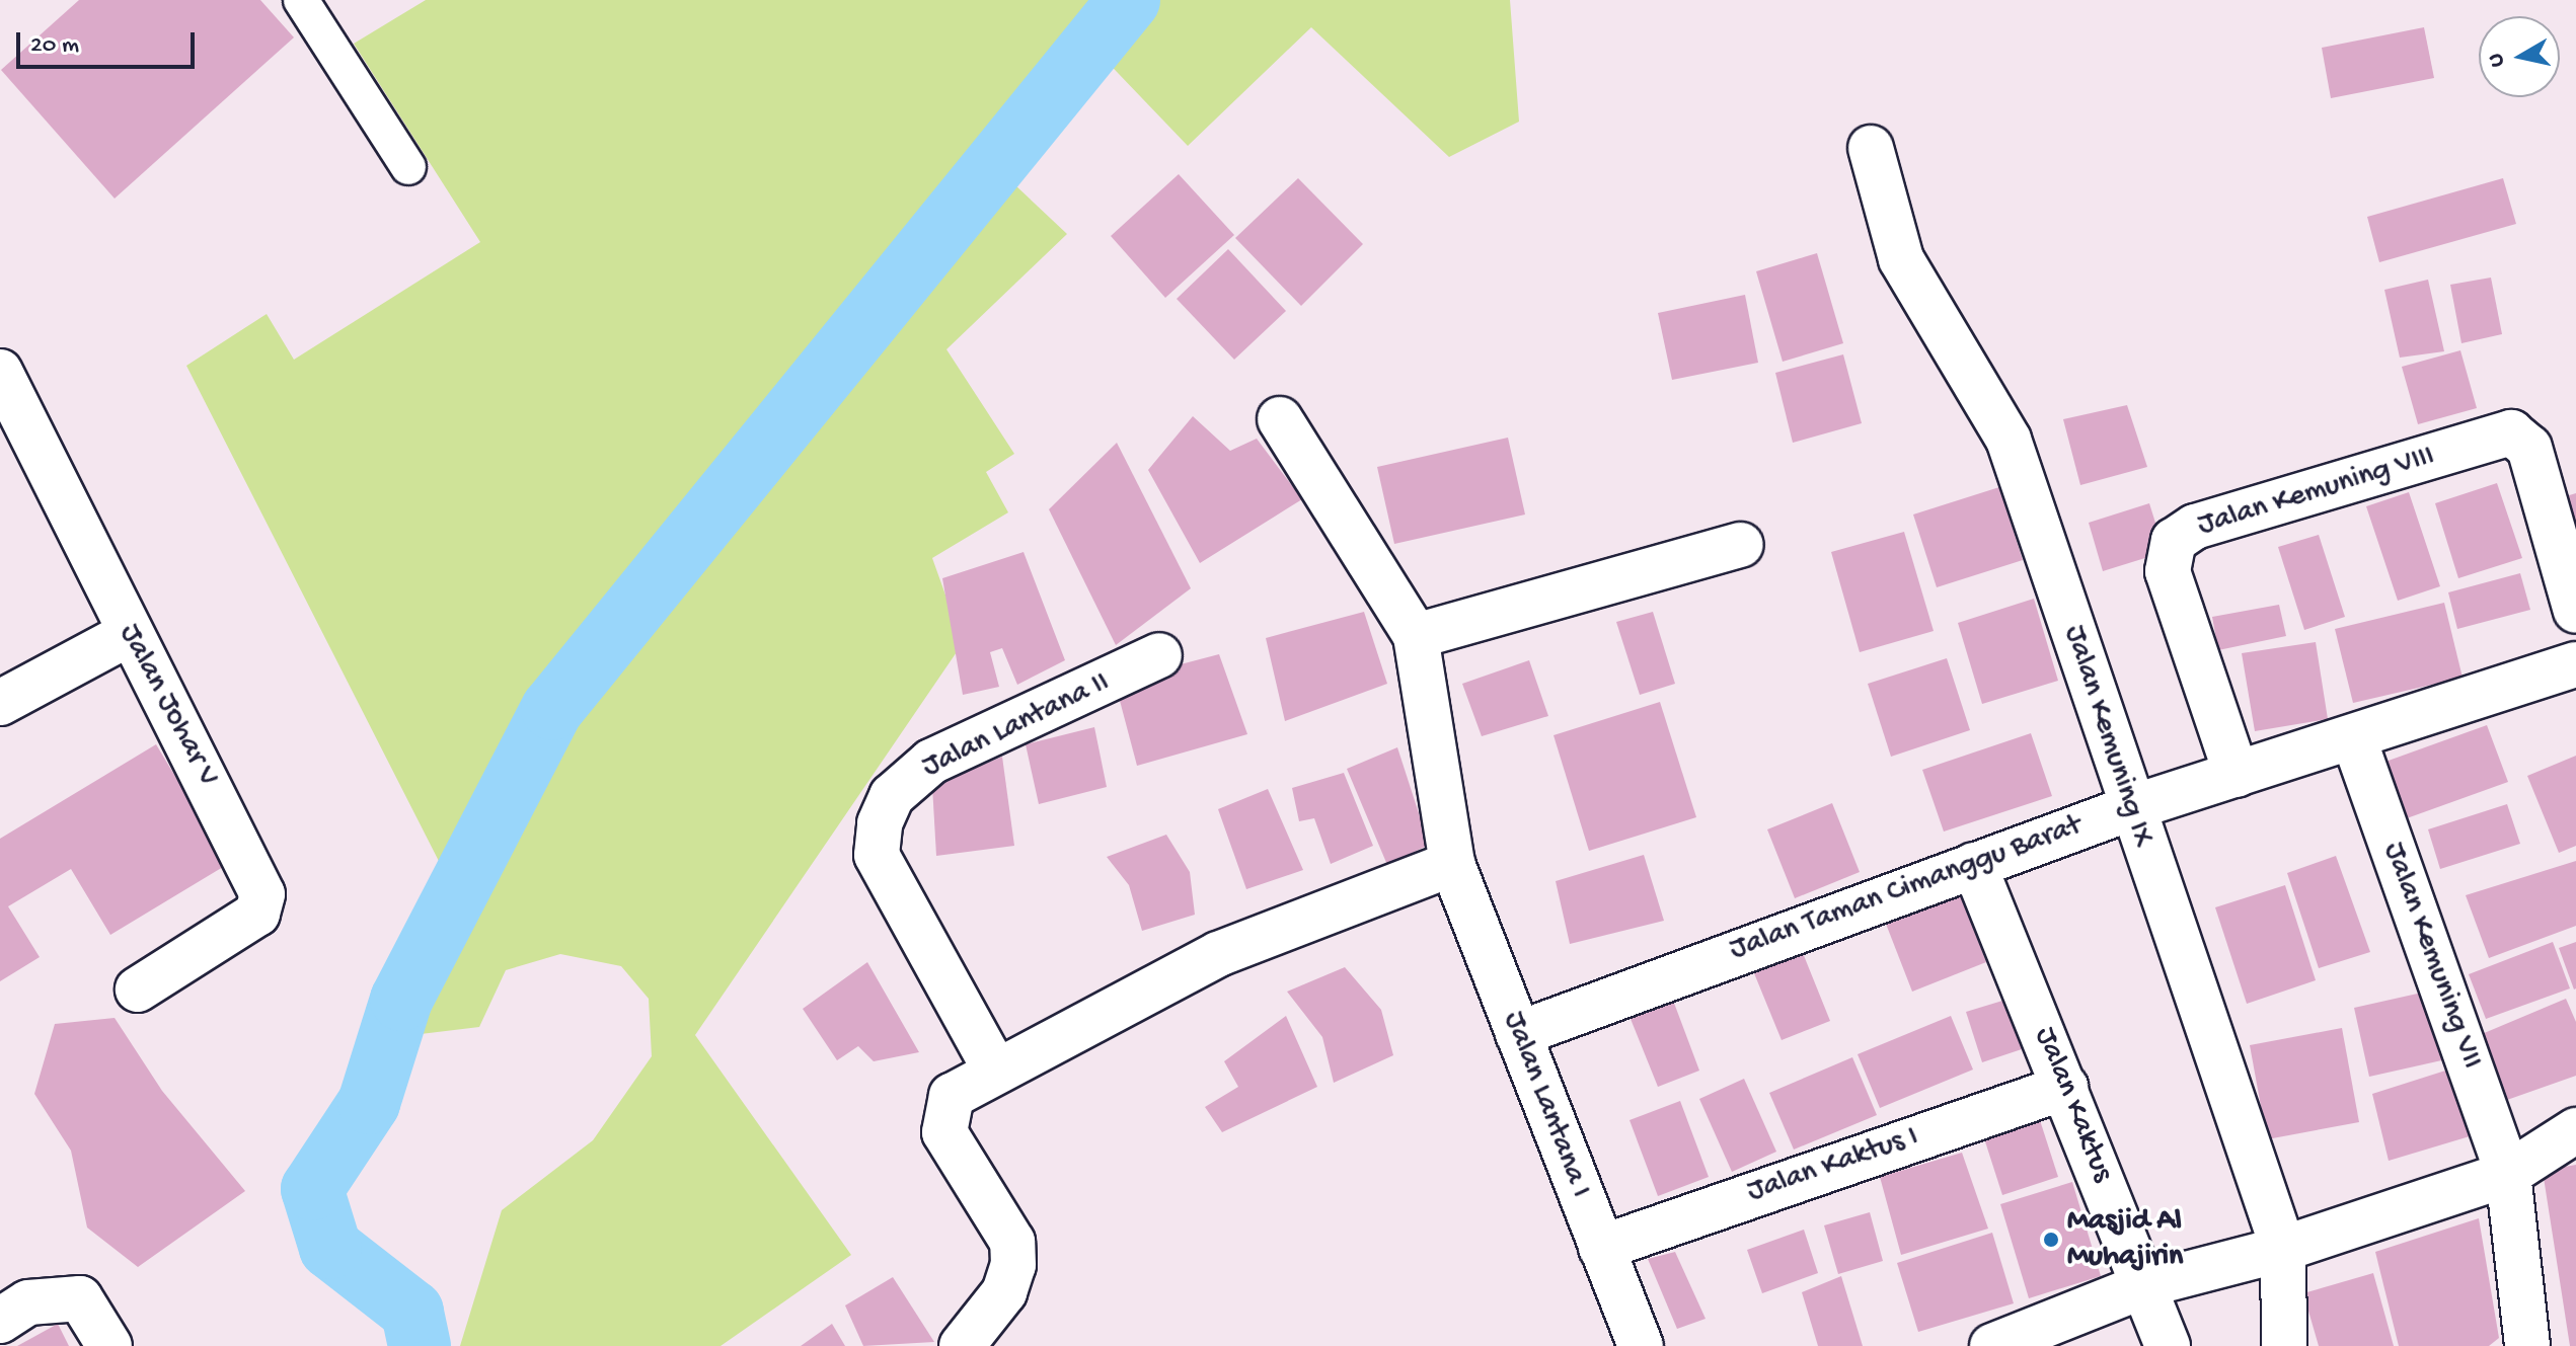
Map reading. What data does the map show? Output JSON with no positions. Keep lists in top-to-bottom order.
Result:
{
  "streets": {
    "street": [
      "Jalan Kemuning VIII",
      "Jalan Johar V",
      "Jalan Lantana II",
      "Jalan Kemuning IX",
      "Jalan Taman Cimanggu Barat",
      "Jalan Kemuning VII",
      "Jalan Lantana I",
      "Jalan Kaktus",
      "Jalan Kaktus I"
    ]
  },
  "crossings": [
    ["Jalan Kemuning VIII", "Jalan Taman Cimanggu Barat"],
    ["Jalan Kemuning IX", "Jalan Taman Cimanggu Barat"],
    ["Jalan Taman Cimanggu Barat", "Jalan Kemuning VII"],
    ["Jalan Taman Cimanggu Barat", "Jalan Lantana I"],
    ["Jalan Taman Cimanggu Barat", "Jalan Kaktus"],
    ["Jalan Lantana I", "Jalan Kaktus I"],
    ["Jalan Kaktus", "Jalan Kaktus I"]
  ],
  "places": ["Masjid Al Muhajirin"],
  "scale_bar": "20 m",
  "north": "left"
}
